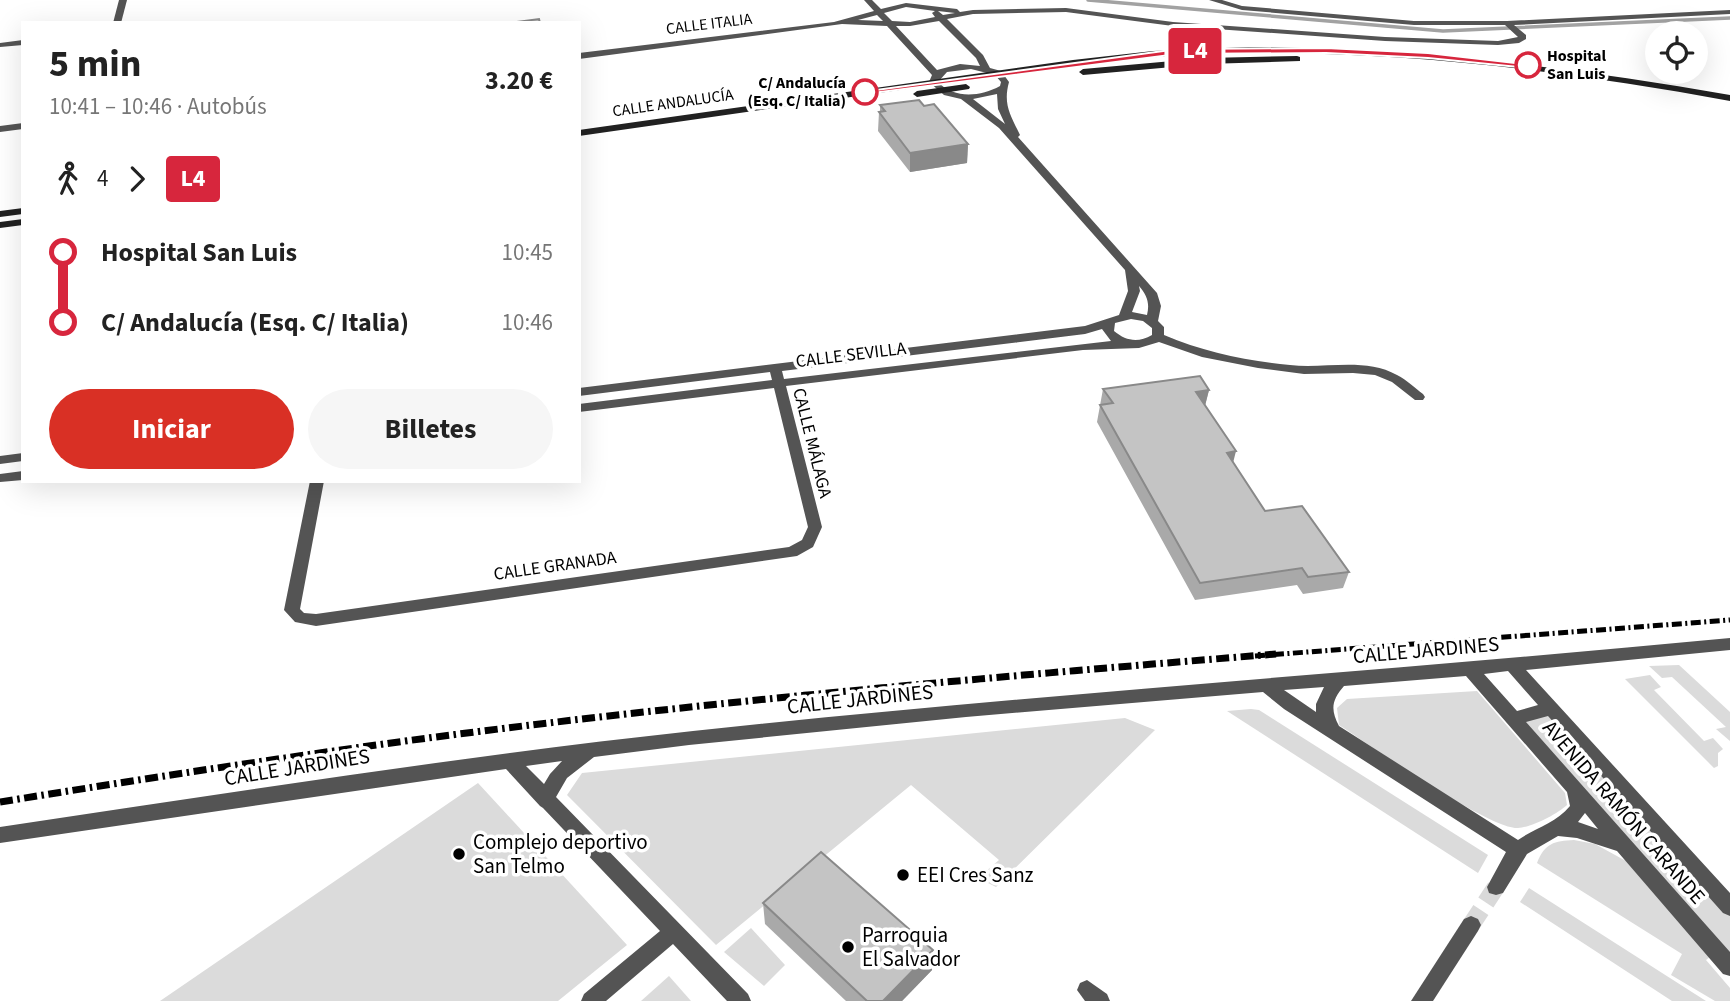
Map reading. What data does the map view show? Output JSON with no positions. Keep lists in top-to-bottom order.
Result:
{
  "streets": {
    "main road": ["CALLE ANDALUCÍA"],
    "street": [
      "CALLE ITALIA",
      "CALLE SEVILLA",
      "CALLE MÁLAGA",
      "CALLE GRANADA",
      "CALLE JARDINES",
      "AVENIDA RAMÓN CARANDE"
    ]
  },
  "crossings": [
    ["CALLE SEVILLA", "CALLE MÁLAGA"],
    ["CALLE MÁLAGA", "CALLE GRANADA"],
    ["CALLE JARDINES", "AVENIDA RAMÓN CARANDE"]
  ],
  "places": [
    "Hospital San Luis",
    "C/ Andalucía (Esq. C/ Italia)",
    "Complejo deportivo San Telmo",
    "EEI Cres Sanz",
    "Parroquia El Salvador"
  ],
  "lines": ["bus line L4"],
  "page": {
    "on_map": "L4",
    "heading": ["5 min", "10:41 – 10:46 · Autobús", "3.20 €"],
    "legs": ["4", "L4"],
    "list": [
      {
        "name": "Hospital San Luis",
        "value": "10:45"
      },
      {
        "name": "C/ Andalucía (Esq. C/ Italia)",
        "value": "10:46"
      }
    ],
    "buttons": ["Iniciar", "Billetes"]
  }
}
